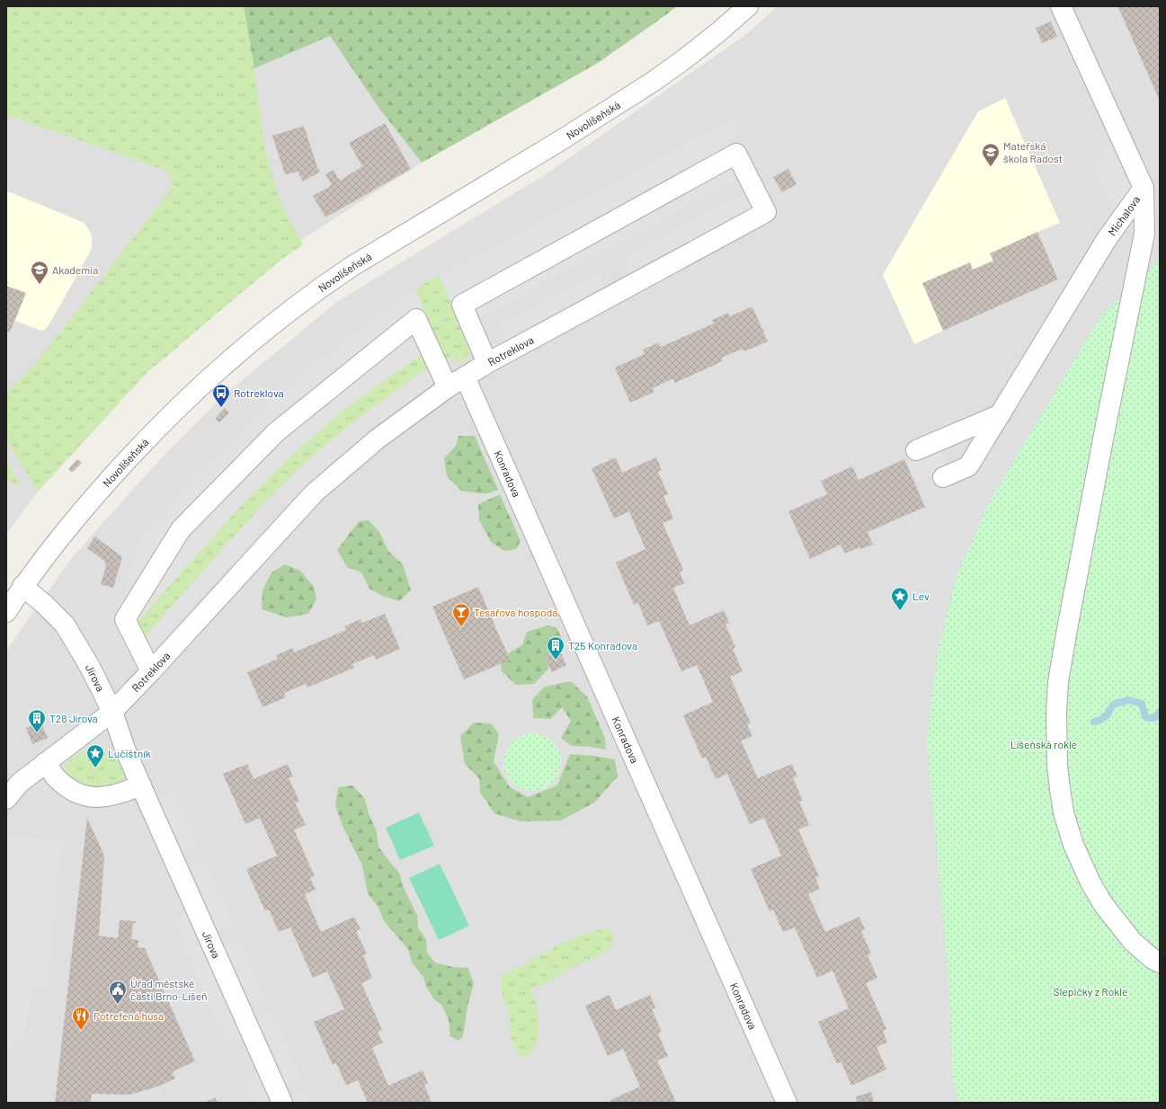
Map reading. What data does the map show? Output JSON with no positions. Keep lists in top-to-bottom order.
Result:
{
  "streets": {
    "street": [
      "Novolíšeňská",
      "Michalova",
      "Rotreklova",
      "Konradova",
      "Jírova"
    ]
  },
  "crossings": [
    ["Novolíšeňská", "Jírova"],
    ["Rotreklova", "Konradova"],
    ["Rotreklova", "Jírova"]
  ],
  "parks": ["Líšeňská rokle", "Slepičky z Rokle"],
  "places": {
    "school or university": ["Mateřská škola Radost", "Akademia"],
    "bus stop": ["Rotreklova"],
    "place": ["Lev", "Lučištník"],
    "bar": ["Tesařova hospoda"],
    "building": ["T25 Konradova", "T28 Jírova"],
    "public building": ["Úřad městské části Brno-Líšeň"],
    "restaurant": ["Potrefená husa"]
  }
}
